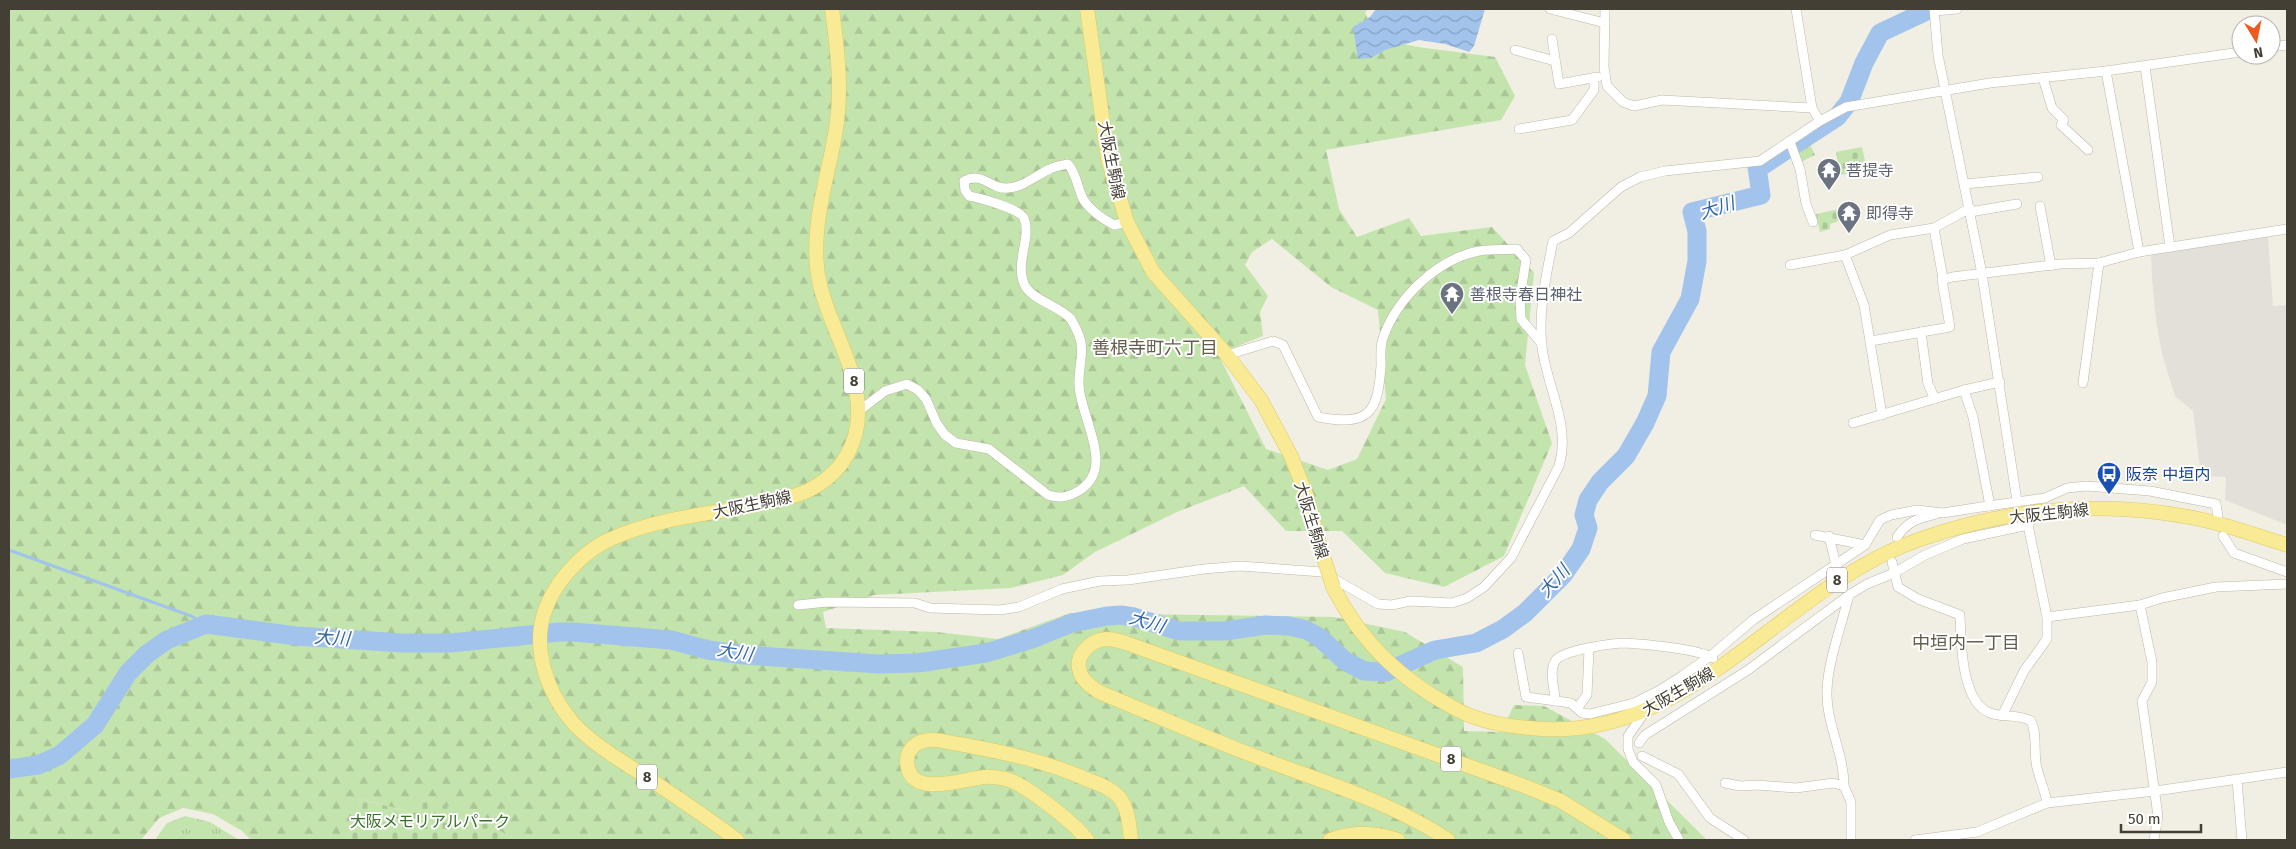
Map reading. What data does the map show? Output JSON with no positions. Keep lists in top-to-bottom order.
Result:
{
  "streets": {
    "main road": ["大阪生駒線", "8"]
  },
  "districts": ["善根寺町六丁目", "中垣内一丁目"],
  "water": ["大川"],
  "parks": ["大阪メモリアルパーク"],
  "places": {
    "temple": ["菩提寺", "即得寺", "善根寺春日神社"],
    "bus stop": ["阪奈 中垣内"]
  },
  "scale_bar": "50 m",
  "north": "bottom"
}
